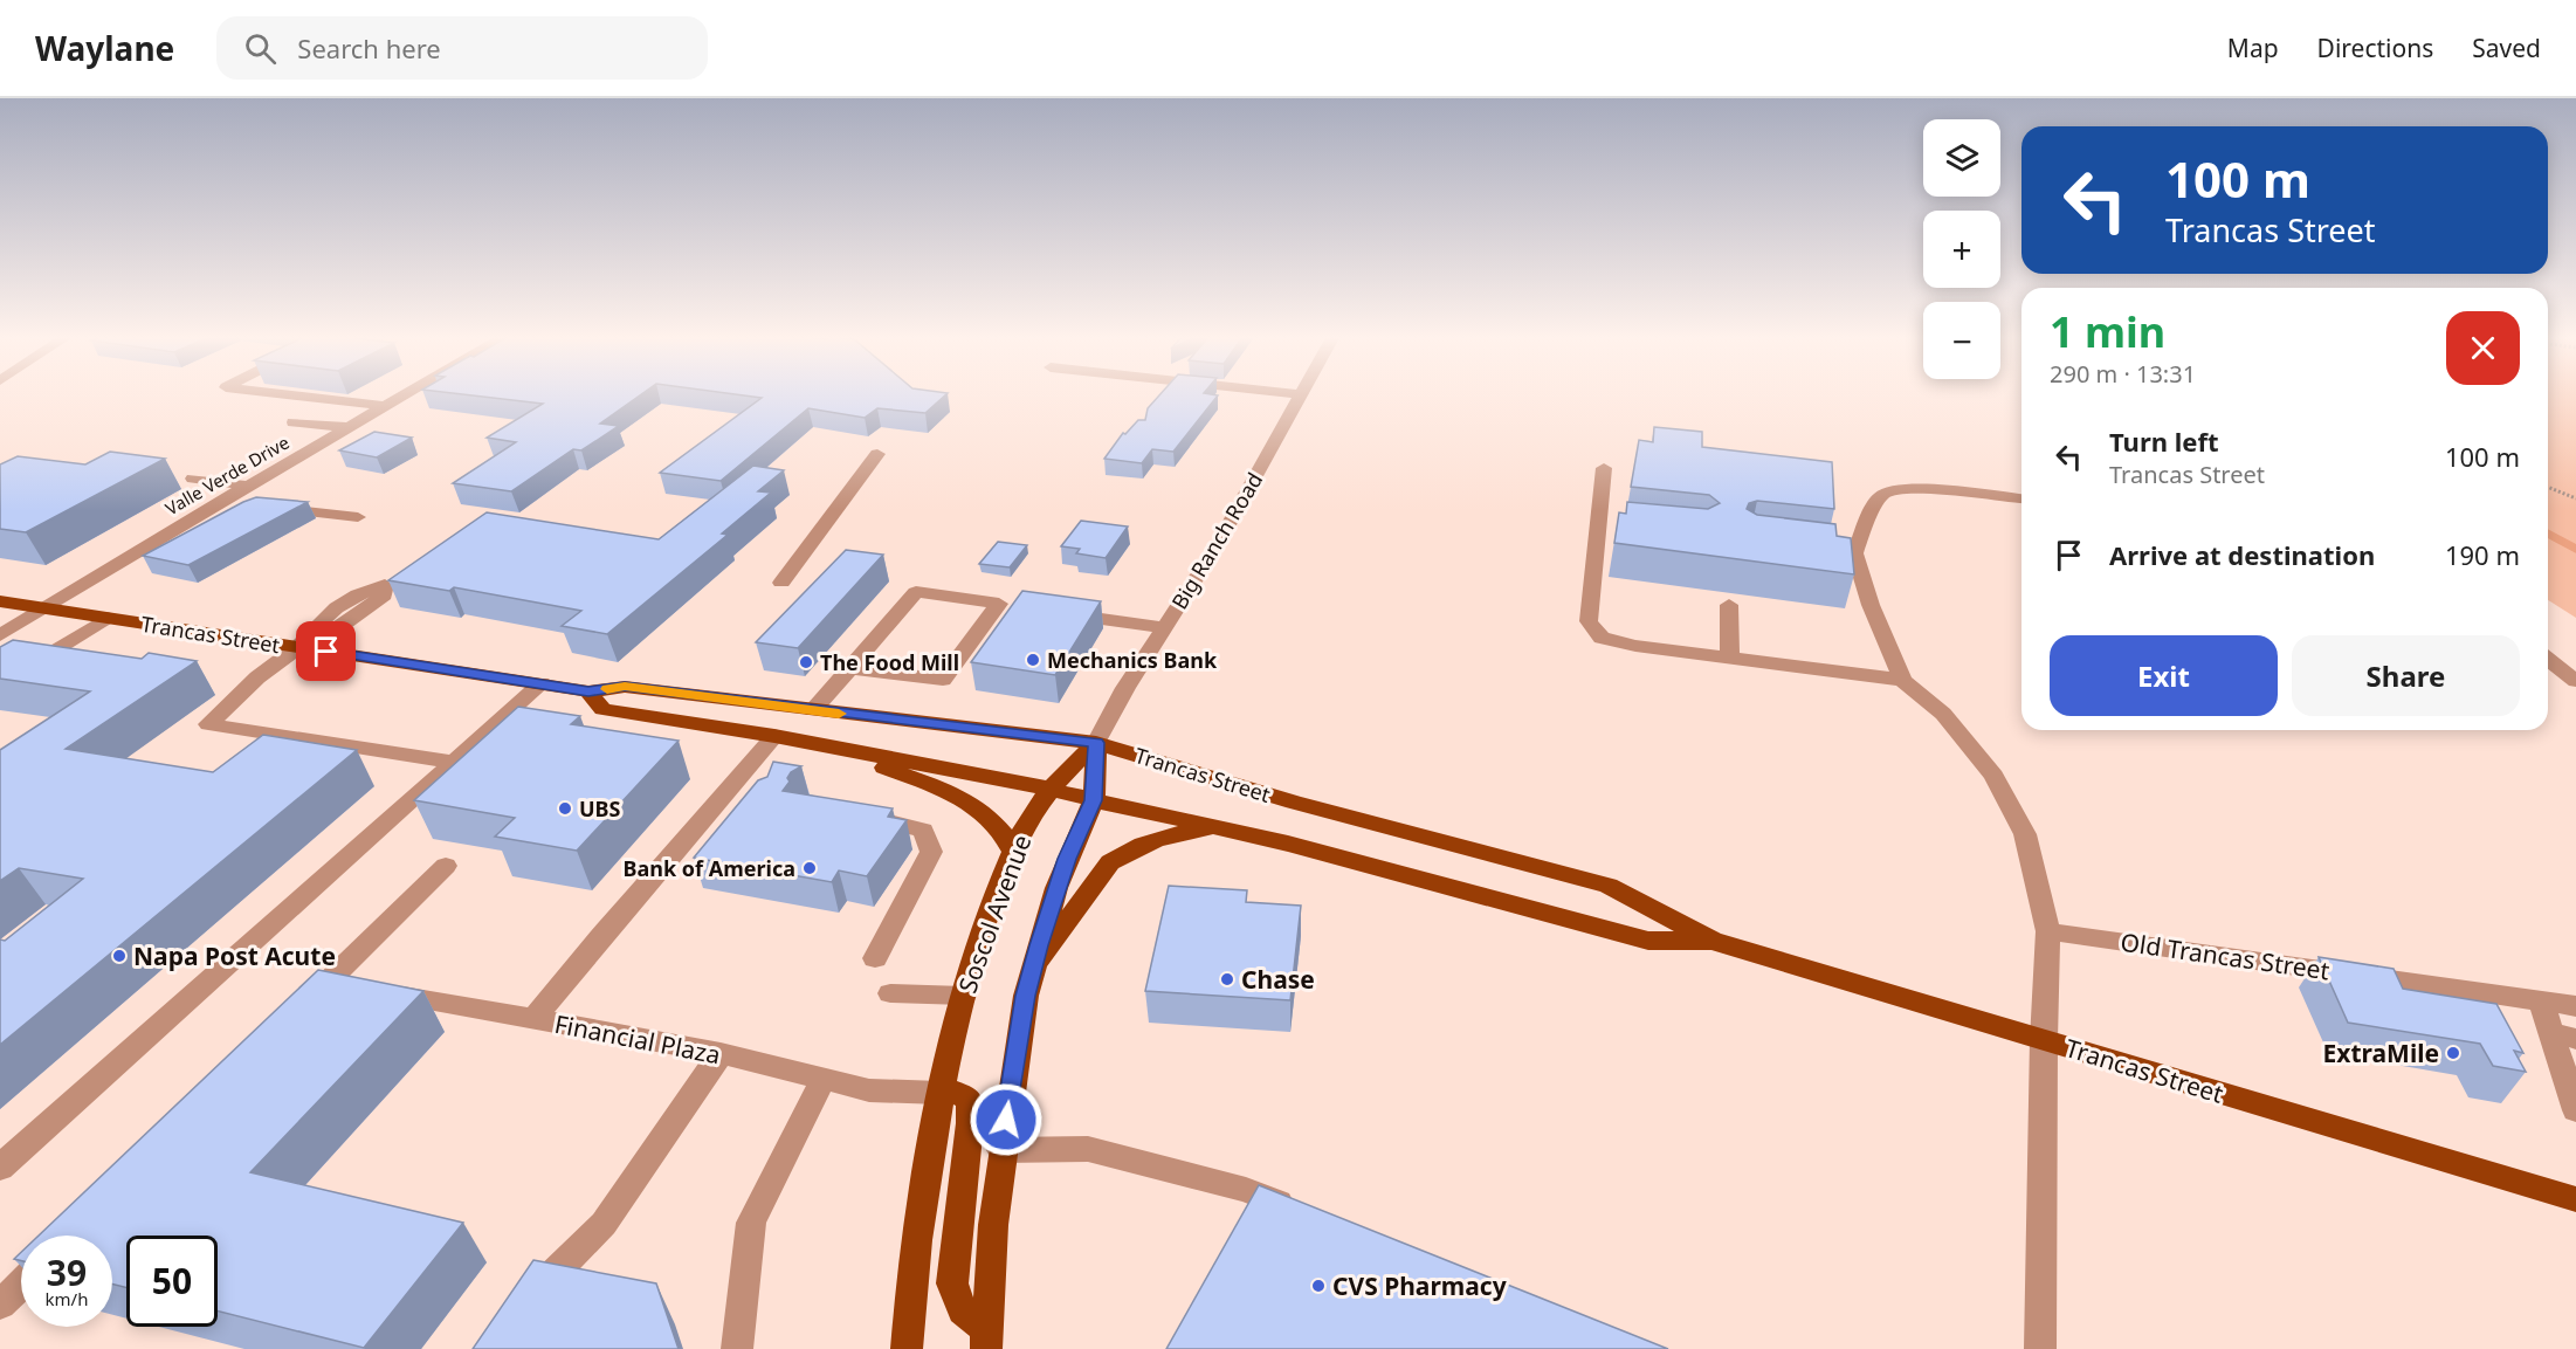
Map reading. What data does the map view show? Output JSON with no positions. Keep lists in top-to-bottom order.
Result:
{
  "streets": {
    "main road": ["Trancas Street", "Soscol Avenue"],
    "street": [
      "Valle Verde Drive",
      "Big Ranch Road",
      "Old Trancas Street",
      "Financial Plaza"
    ]
  },
  "crossings": [
    ["Valle Verde Drive", "Trancas Street"],
    ["Big Ranch Road", "Trancas Street"],
    ["Big Ranch Road", "Soscol Avenue"],
    ["Trancas Street", "Soscol Avenue"],
    ["Trancas Street", "Financial Plaza"],
    ["Soscol Avenue", "Financial Plaza"]
  ],
  "places": [
    "Mechanics Bank",
    "The Food Mill",
    "UBS",
    "Bank of America",
    "Napa Post Acute",
    "Chase",
    "ExtraMile",
    "CVS Pharmacy"
  ],
  "page": {
    "header": "Waylane",
    "search": "Search here",
    "nav": ["Map", "Directions", "Saved"],
    "map_buttons": ["+", "−"],
    "turn": ["100 m", "Trancas Street"],
    "heading": ["1 min", "290 m · 13:31"],
    "list": [
      {
        "name": "Turn left",
        "note": "Trancas Street",
        "value": "100 m"
      },
      {
        "name": "Arrive at destination",
        "value": "190 m"
      }
    ],
    "buttons": ["Exit", "Share"],
    "speed": "39 km/h",
    "limit": "50"
  }
}
